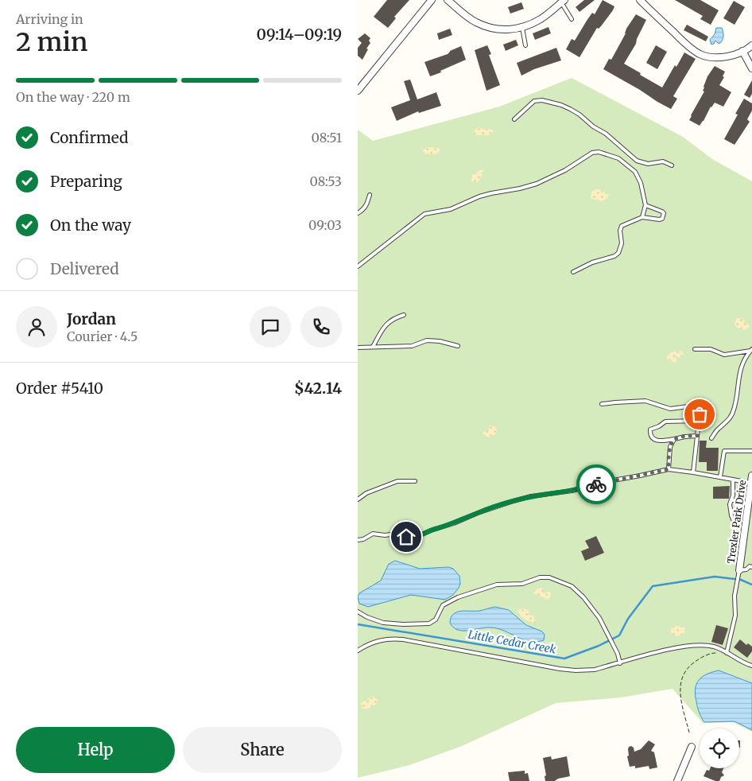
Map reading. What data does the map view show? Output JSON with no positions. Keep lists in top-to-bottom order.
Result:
{
  "streets": {
    "street": ["Trexler Park Drive"]
  },
  "water": ["Little Cedar Creek"],
  "page": {
    "heading": ["2 min", "Arriving in", "09:14–09:19"],
    "panel": [
      "Jordan",
      "Courier · 4.5",
      "Order #5410",
      "$42.14"
    ],
    "bar": "On the way · 220 m",
    "list": [
      ["Confirmed", "08:51"],
      ["Preparing", "08:53"],
      ["On the way", "09:03"],
      "Delivered"
    ],
    "buttons": ["Help", "Share"]
  }
}
